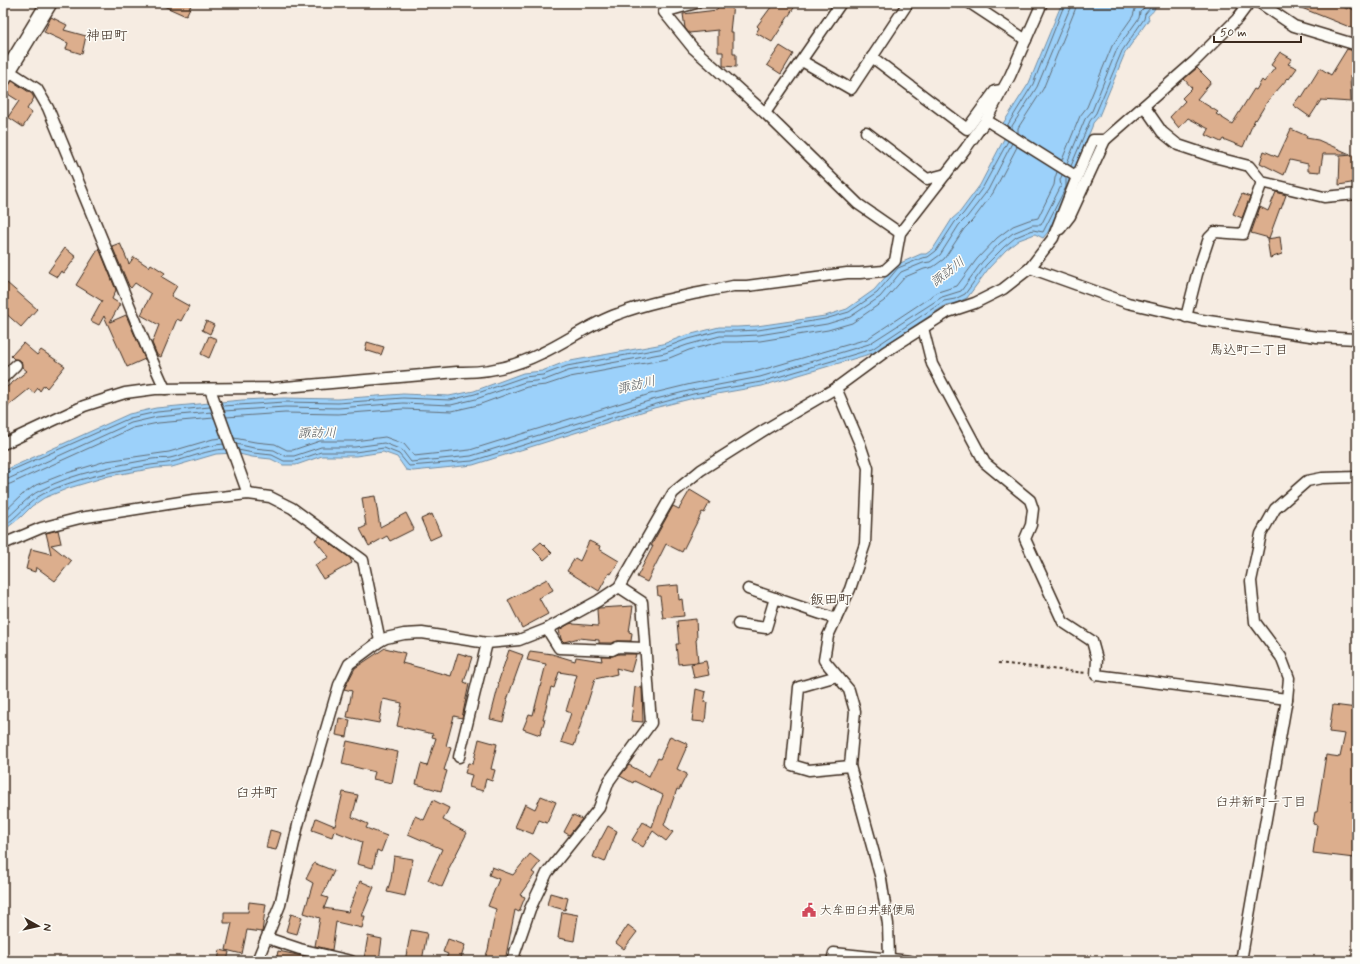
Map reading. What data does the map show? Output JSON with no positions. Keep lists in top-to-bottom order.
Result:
{
  "districts": [
    "神田町",
    "馬込町二丁目",
    "飯田町",
    "臼井町",
    "臼井新町一丁目"
  ],
  "water": ["諏訪川"],
  "places": {
    "public building": ["大牟田臼井郵便局"]
  },
  "scale_bar": "50 m",
  "north": "right"
}
